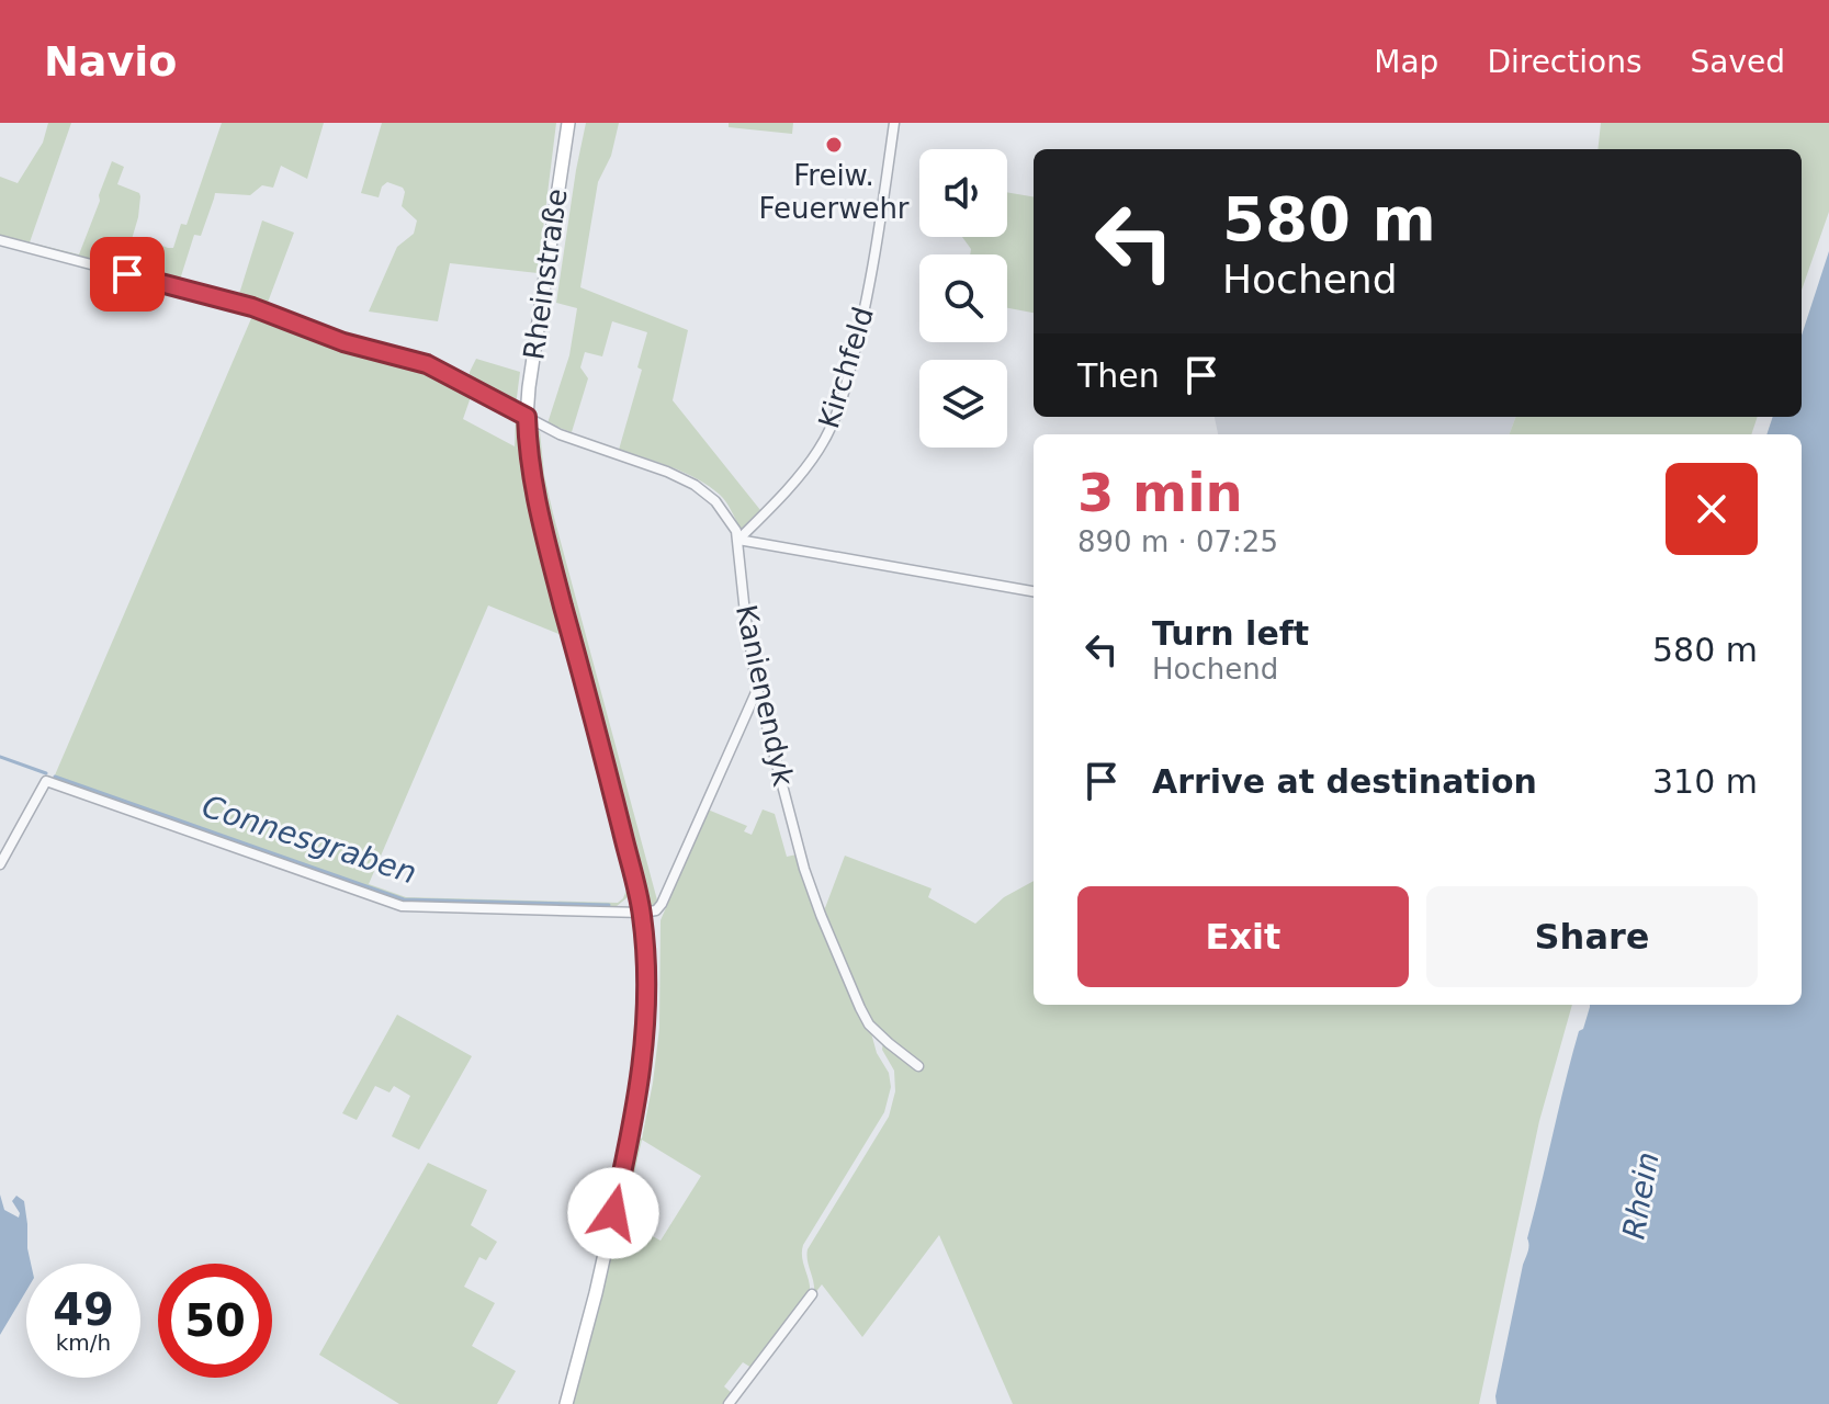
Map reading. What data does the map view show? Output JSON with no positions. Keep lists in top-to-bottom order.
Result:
{
  "streets": {
    "main road": ["Rheinstraße"],
    "street": ["Kirchfeld", "Kanienendyk"]
  },
  "crossings": [
    ["Rheinstraße", "Kanienendyk"],
    ["Kirchfeld", "Kanienendyk"]
  ],
  "water": ["Connesgraben", "Rhein"],
  "places": ["Freiw. Feuerwehr"],
  "page": {
    "header": "Navio",
    "nav": ["Map", "Directions", "Saved"],
    "turn": ["580 m", "Hochend"],
    "then": "Then",
    "heading": ["3 min", "890 m · 07:25"],
    "list": [
      {
        "name": "Turn left",
        "note": "Hochend",
        "value": "580 m"
      },
      {
        "name": "Arrive at destination",
        "value": "310 m"
      }
    ],
    "buttons": ["Exit", "Share"],
    "speed": "49 km/h",
    "limit": "50"
  }
}
